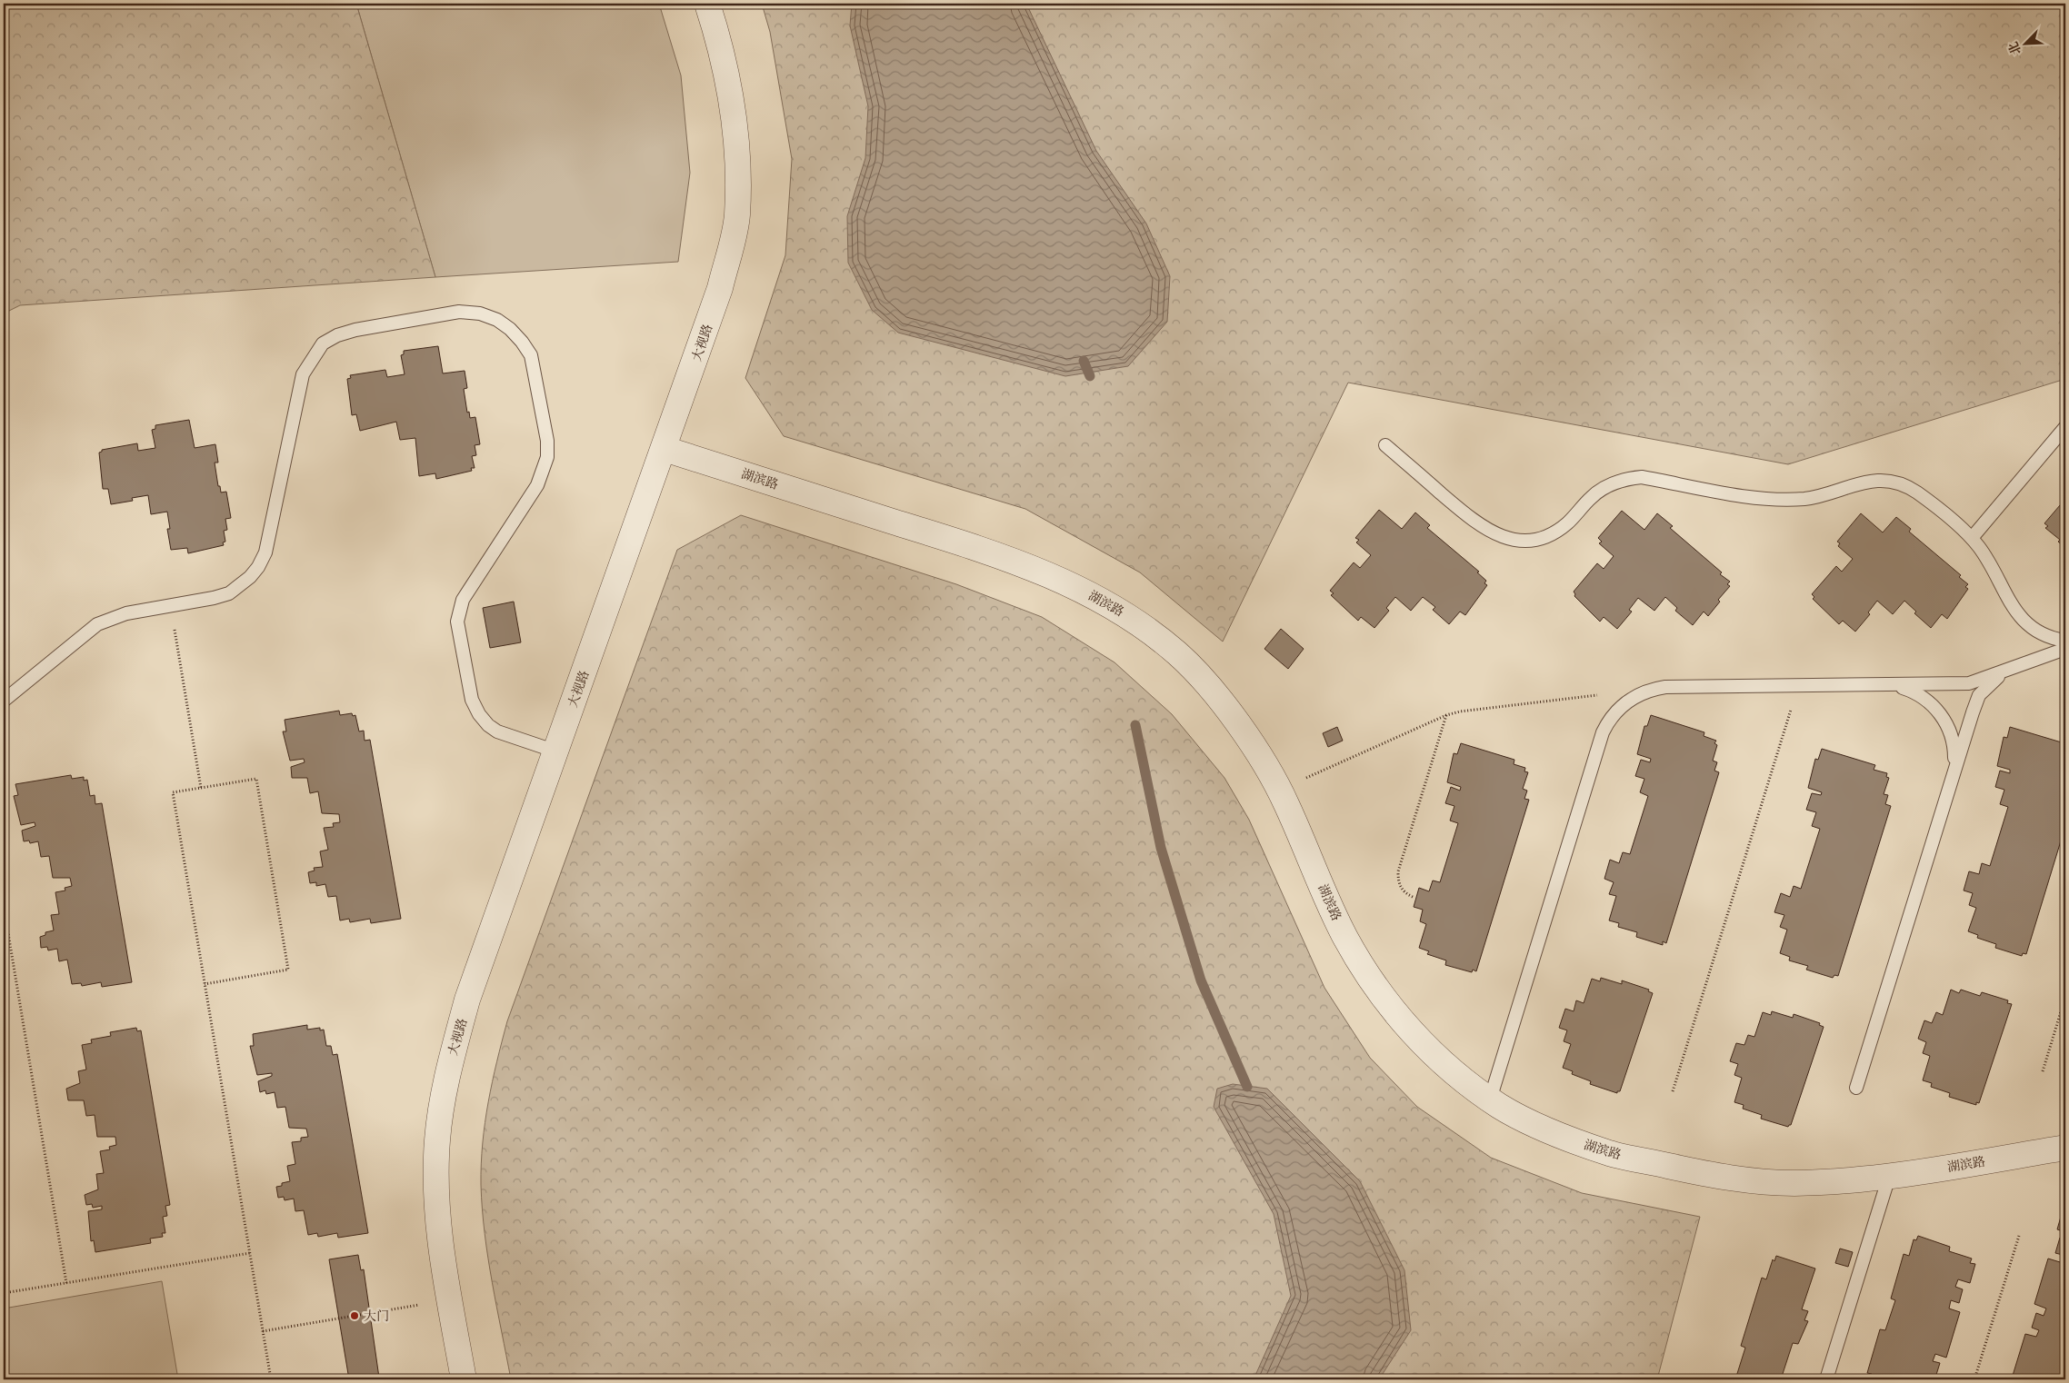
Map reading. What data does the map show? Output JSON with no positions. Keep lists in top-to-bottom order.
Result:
{
  "streets": {
    "street": ["大视路", "湖滨路"]
  },
  "crossings": [
    ["大视路", "湖滨路"]
  ],
  "places": ["大门"],
  "north": "bottom left"
}
